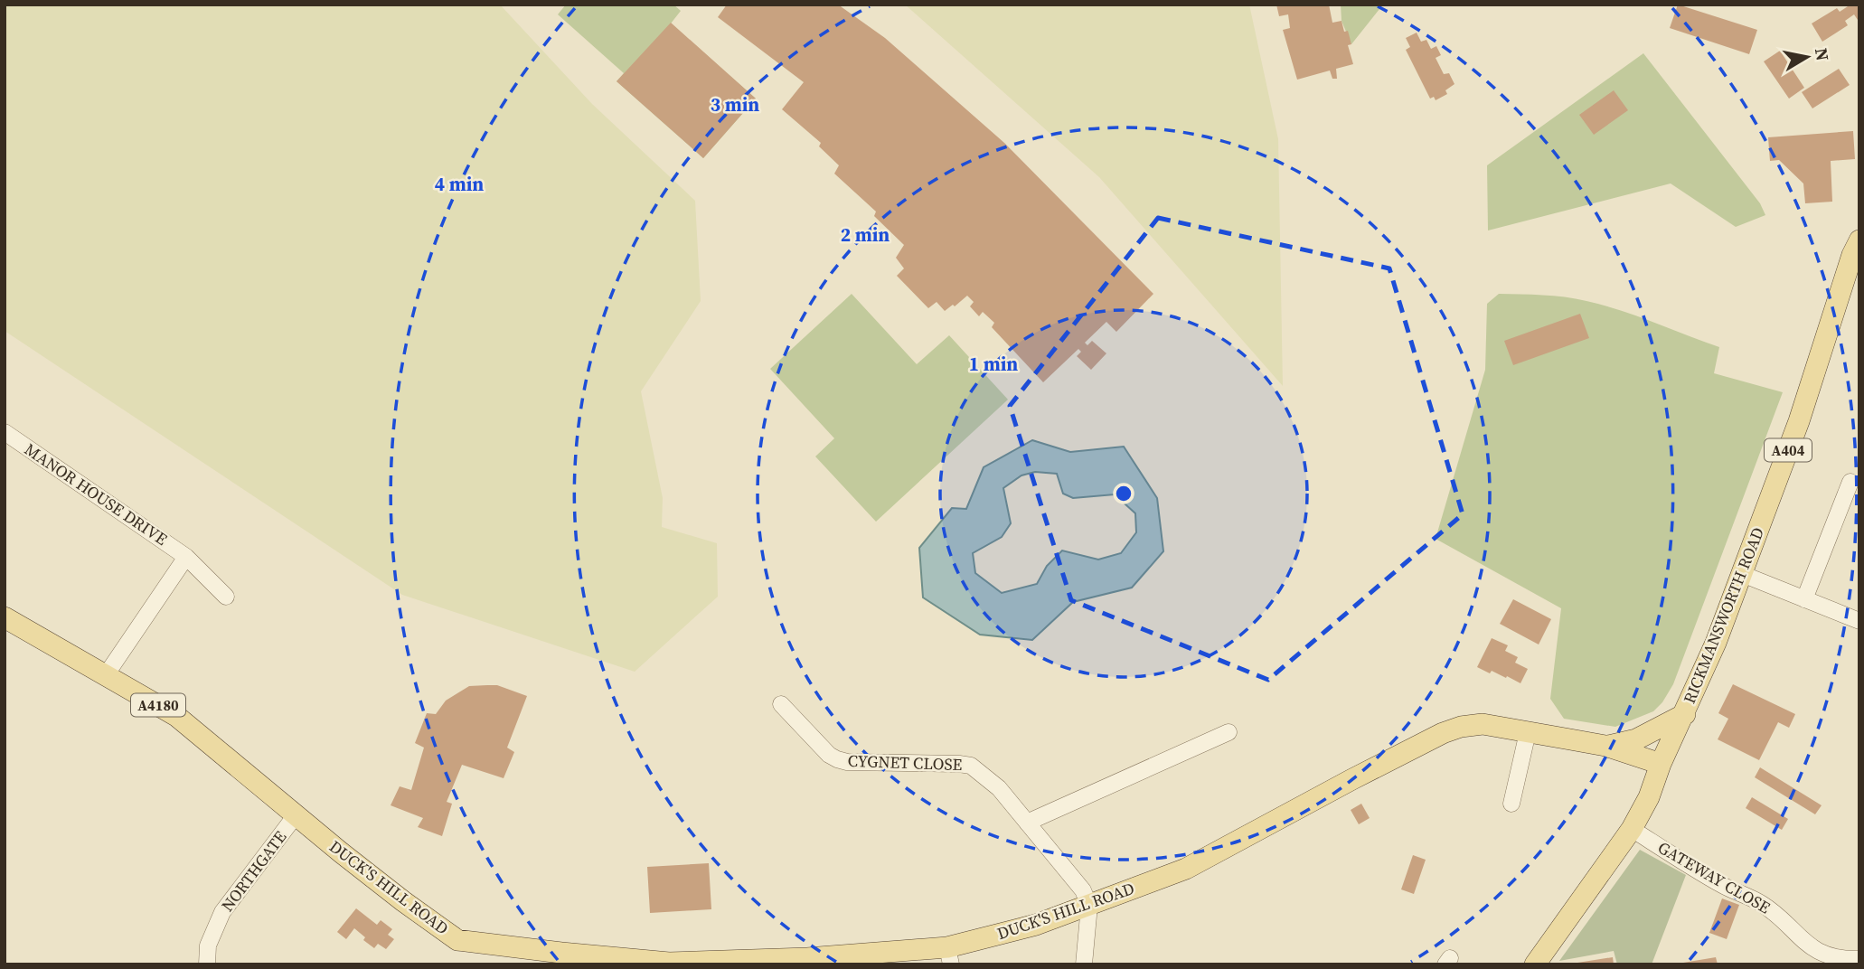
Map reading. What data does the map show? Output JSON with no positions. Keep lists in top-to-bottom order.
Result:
{
  "streets": {
    "main road": [
      "A404",
      "RICKMANSWORTH ROAD",
      "A4180",
      "DUCK'S HILL ROAD"
    ],
    "street": [
      "MANOR HOUSE DRIVE",
      "CYGNET CLOSE",
      "NORTHGATE",
      "GATEWAY CLOSE"
    ]
  },
  "crossings": [
    ["RICKMANSWORTH ROAD", "GATEWAY CLOSE"],
    ["RICKMANSWORTH ROAD", "DUCK'S HILL ROAD"],
    ["CYGNET CLOSE", "DUCK'S HILL ROAD"],
    ["NORTHGATE", "DUCK'S HILL ROAD"]
  ],
  "north": "right",
  "rings": [
    "3 min",
    "4 min",
    "2 min",
    "1 min"
  ]
}
